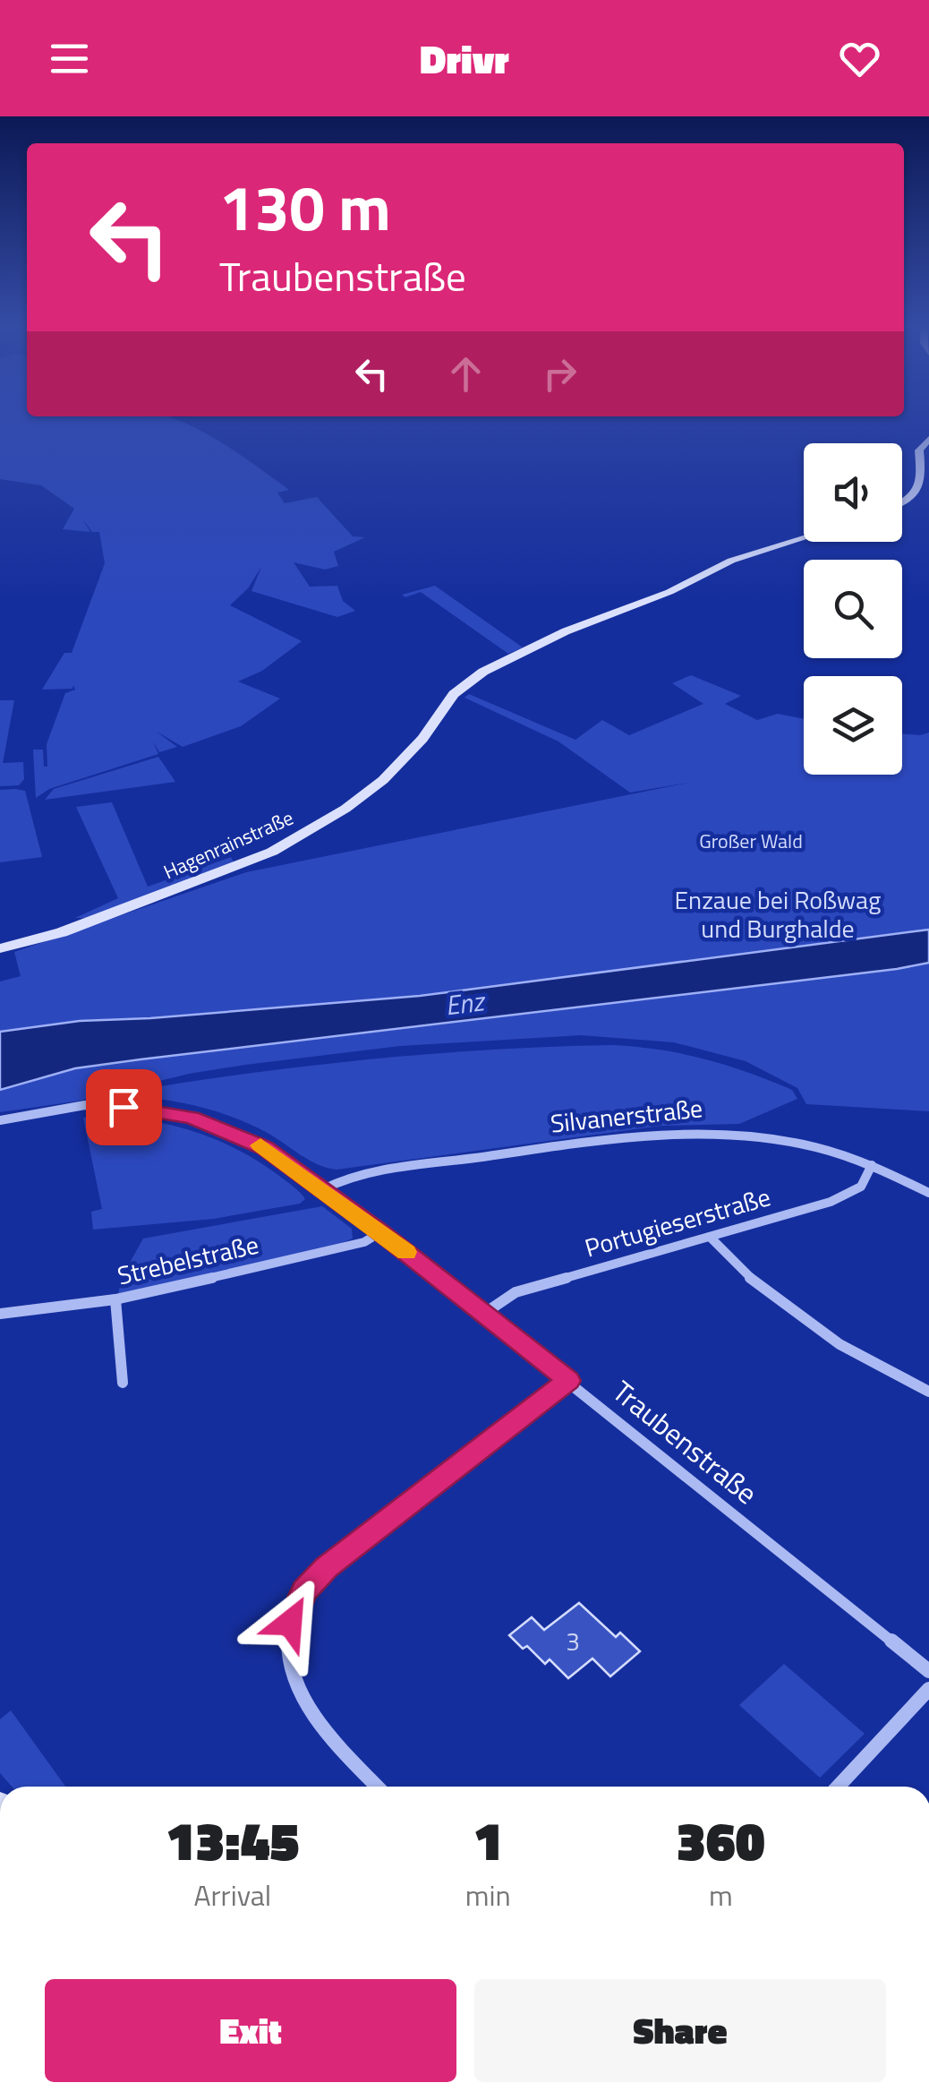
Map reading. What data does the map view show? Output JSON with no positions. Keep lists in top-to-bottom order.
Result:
{
  "streets": {
    "street": [
      "Hagenrainstraße",
      "Silvanerstraße",
      "Portugieserstraße",
      "Strebelstraße",
      "Traubenstraße"
    ]
  },
  "crossings": [
    ["Silvanerstraße", "Portugieserstraße"],
    ["Silvanerstraße", "Traubenstraße"],
    ["Portugieserstraße", "Traubenstraße"],
    ["Strebelstraße", "Traubenstraße"]
  ],
  "water": ["Enz"],
  "parks": ["Großer Wald", "Enzaue bei Roßwag und Burghalde"],
  "house_numbers": ["3"],
  "page": {
    "header": "Drivr",
    "turn": ["130 m", "Traubenstraße"],
    "eta": [
      "13:45",
      "Arrival",
      "1",
      "min",
      "360",
      "m"
    ],
    "buttons": ["Exit", "Share"]
  }
}
